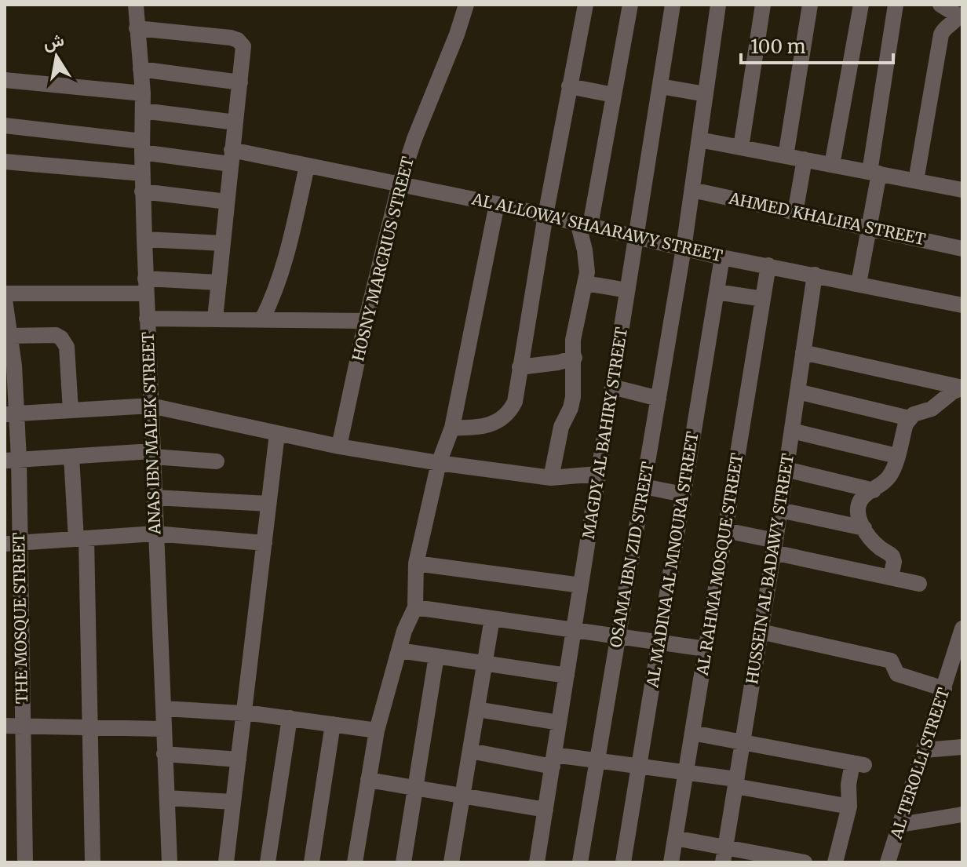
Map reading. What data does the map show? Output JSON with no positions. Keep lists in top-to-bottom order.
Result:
{
  "streets": {
    "street": [
      "AHMED KHALIFA STREET",
      "AL ALLOWA' SHAARAWY STREET",
      "HOSNY MARCRIUS STREET",
      "ANAS IBN MALEK STREET",
      "MAGDY AL BAHIRY STREET",
      "OSAMA IBN ZID STREET",
      "AL MADINA AL MNOURA STREET",
      "AL RAHMA MOSQUE STREET",
      "HUSSEIN AL BADAWY STREET",
      "THE MOSQUE STREET",
      "AL TEROLLI STREET"
    ]
  },
  "crossings": [
    ["AHMED KHALIFA STREET", "OSAMA IBN ZID STREET"],
    ["AL ALLOWA' SHAARAWY STREET", "HOSNY MARCRIUS STREET"],
    ["AL ALLOWA' SHAARAWY STREET", "ANAS IBN MALEK STREET"],
    ["AL ALLOWA' SHAARAWY STREET", "MAGDY AL BAHIRY STREET"],
    ["AL ALLOWA' SHAARAWY STREET", "OSAMA IBN ZID STREET"],
    ["AL ALLOWA' SHAARAWY STREET", "AL MADINA AL MNOURA STREET"],
    ["AL ALLOWA' SHAARAWY STREET", "AL RAHMA MOSQUE STREET"],
    ["AL ALLOWA' SHAARAWY STREET", "HUSSEIN AL BADAWY STREET"]
  ],
  "scale_bar": "100 m",
  "north": "top"
}
